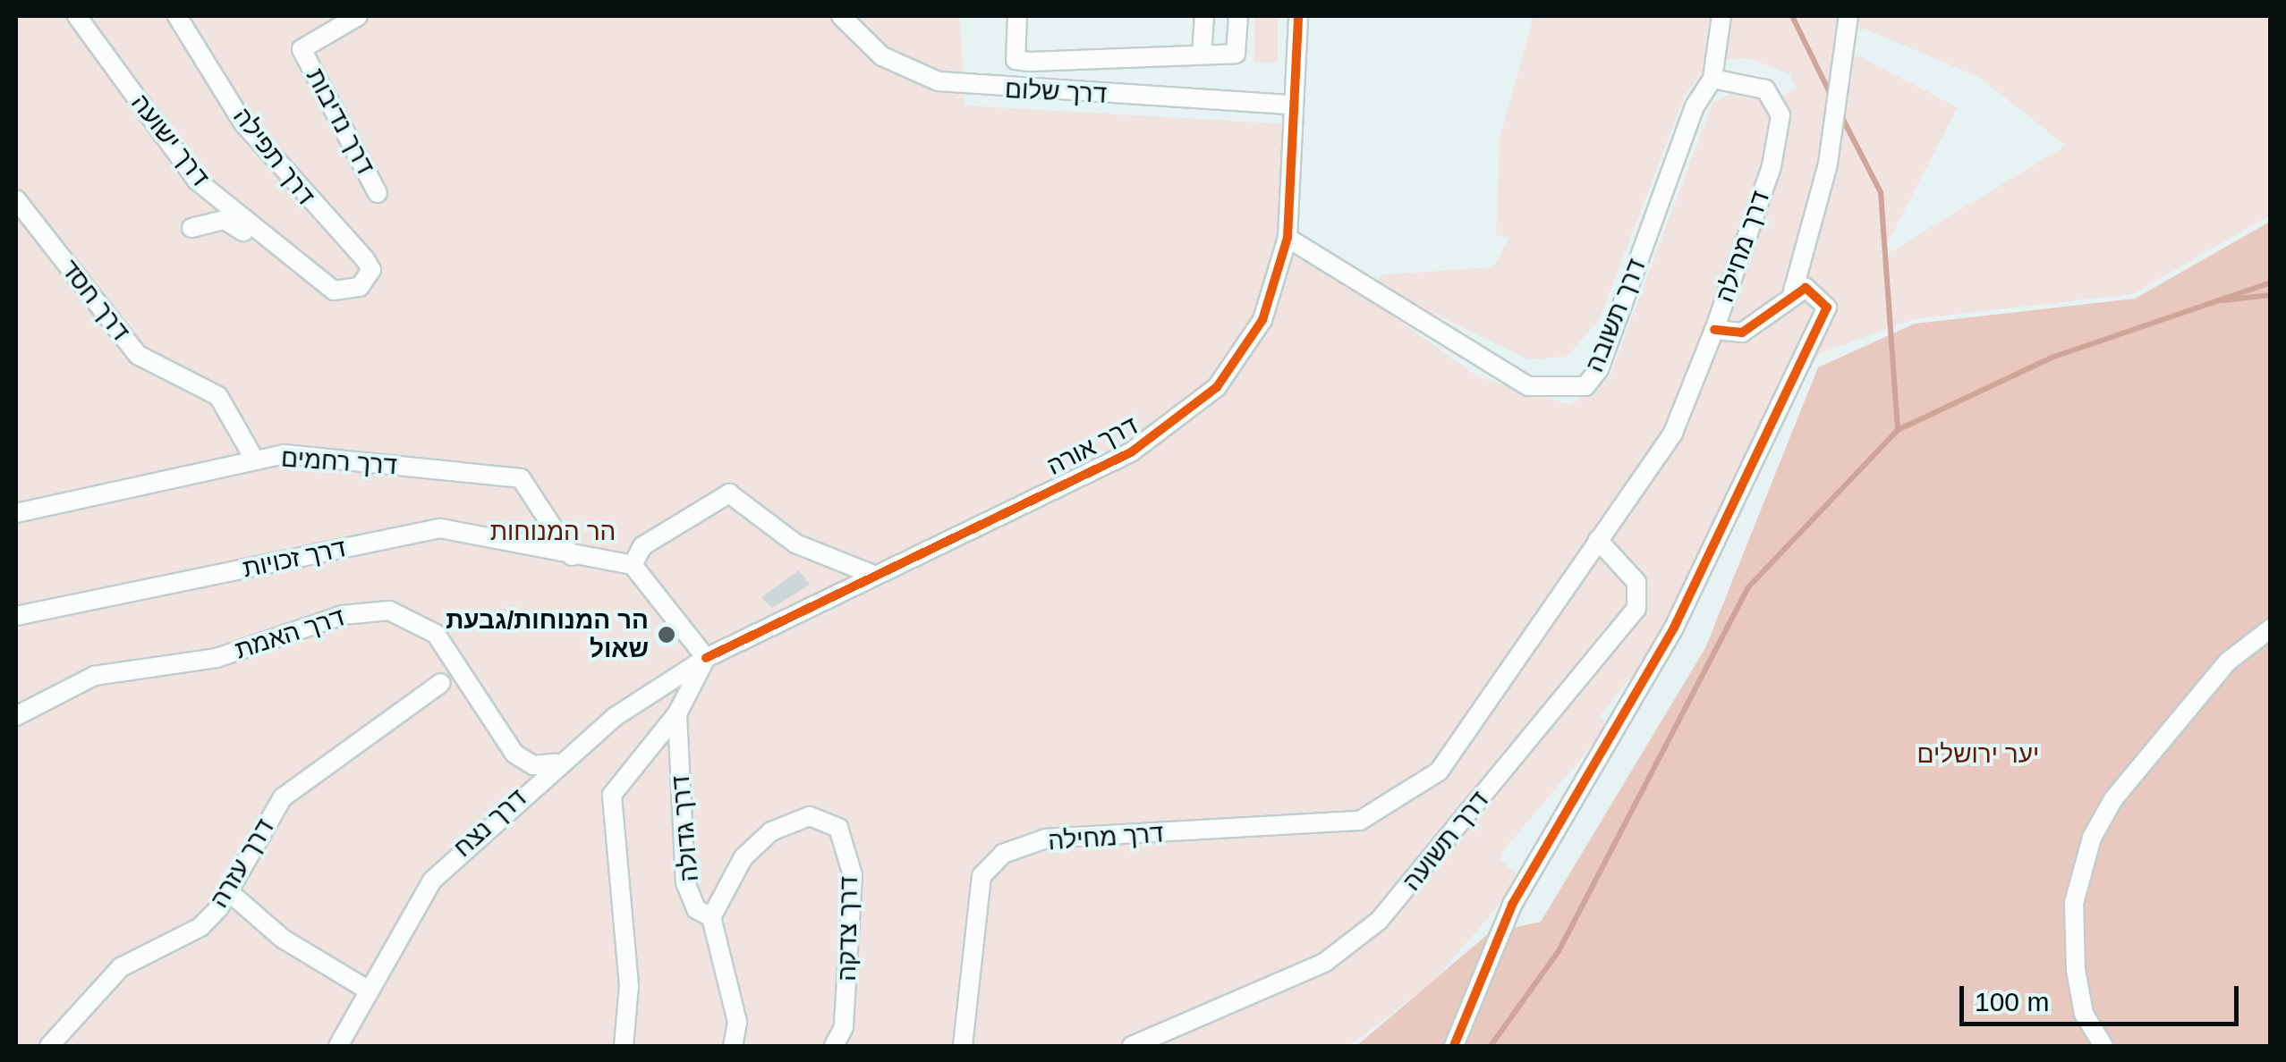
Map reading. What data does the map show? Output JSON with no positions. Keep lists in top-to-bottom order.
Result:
{
  "streets": {
    "street": [
      "דרך שלום",
      "דרך נדיבות",
      "דרך ישועה",
      "דרך תפילה",
      "דרך מחילה",
      "דרך חסד",
      "דרך תשובה",
      "דרך אורה",
      "דרך רחמים",
      "דרך זכויות",
      "דרך האמת",
      "דרך נצח",
      "דרך גדולה",
      "דרך תשועה",
      "דרך עזרה",
      "דרך צדקה"
    ]
  },
  "crossings": [
    ["דרך שלום", "דרך אורה"],
    ["דרך ישועה", "דרך תפילה"],
    ["דרך מחילה", "דרך תשובה"],
    ["דרך מחילה", "דרך תשועה"],
    ["דרך חסד", "דרך רחמים"],
    ["דרך תשובה", "דרך אורה"],
    ["דרך אורה", "דרך נצח"],
    ["דרך רחמים", "דרך זכויות"],
    ["דרך האמת", "דרך נצח"],
    ["דרך גדולה", "דרך צדקה"]
  ],
  "parks": ["הר המנוחות", "יער ירושלים"],
  "places": ["הר המנוחות/גבעת שאול"],
  "scale_bar": "100 m"
}
